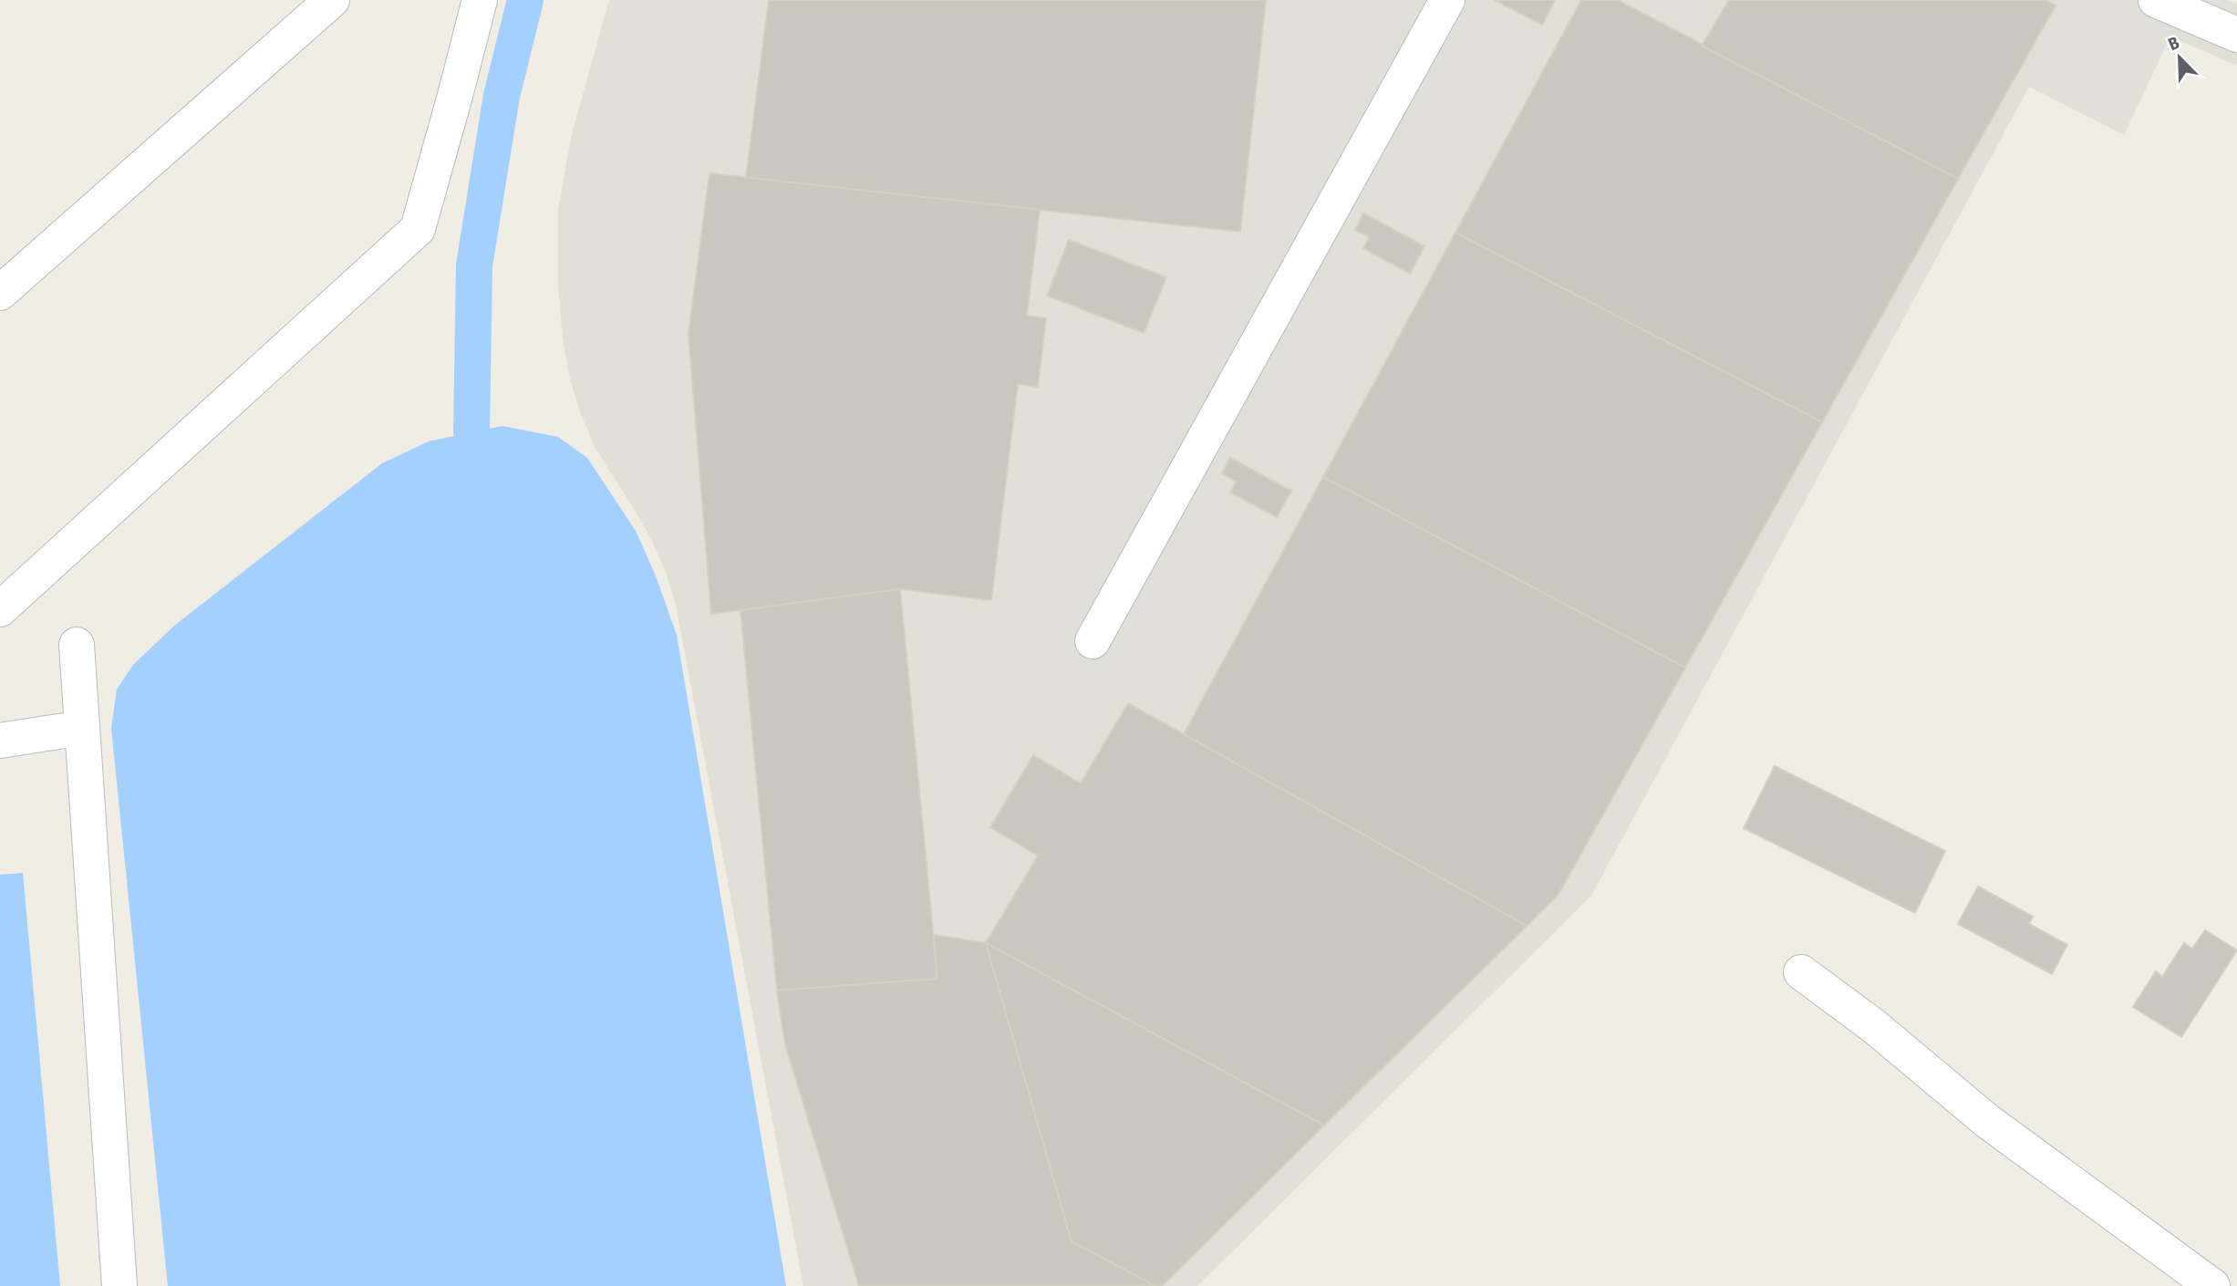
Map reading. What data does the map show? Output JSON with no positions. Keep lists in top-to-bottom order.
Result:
{
  "north": "top left"
}
